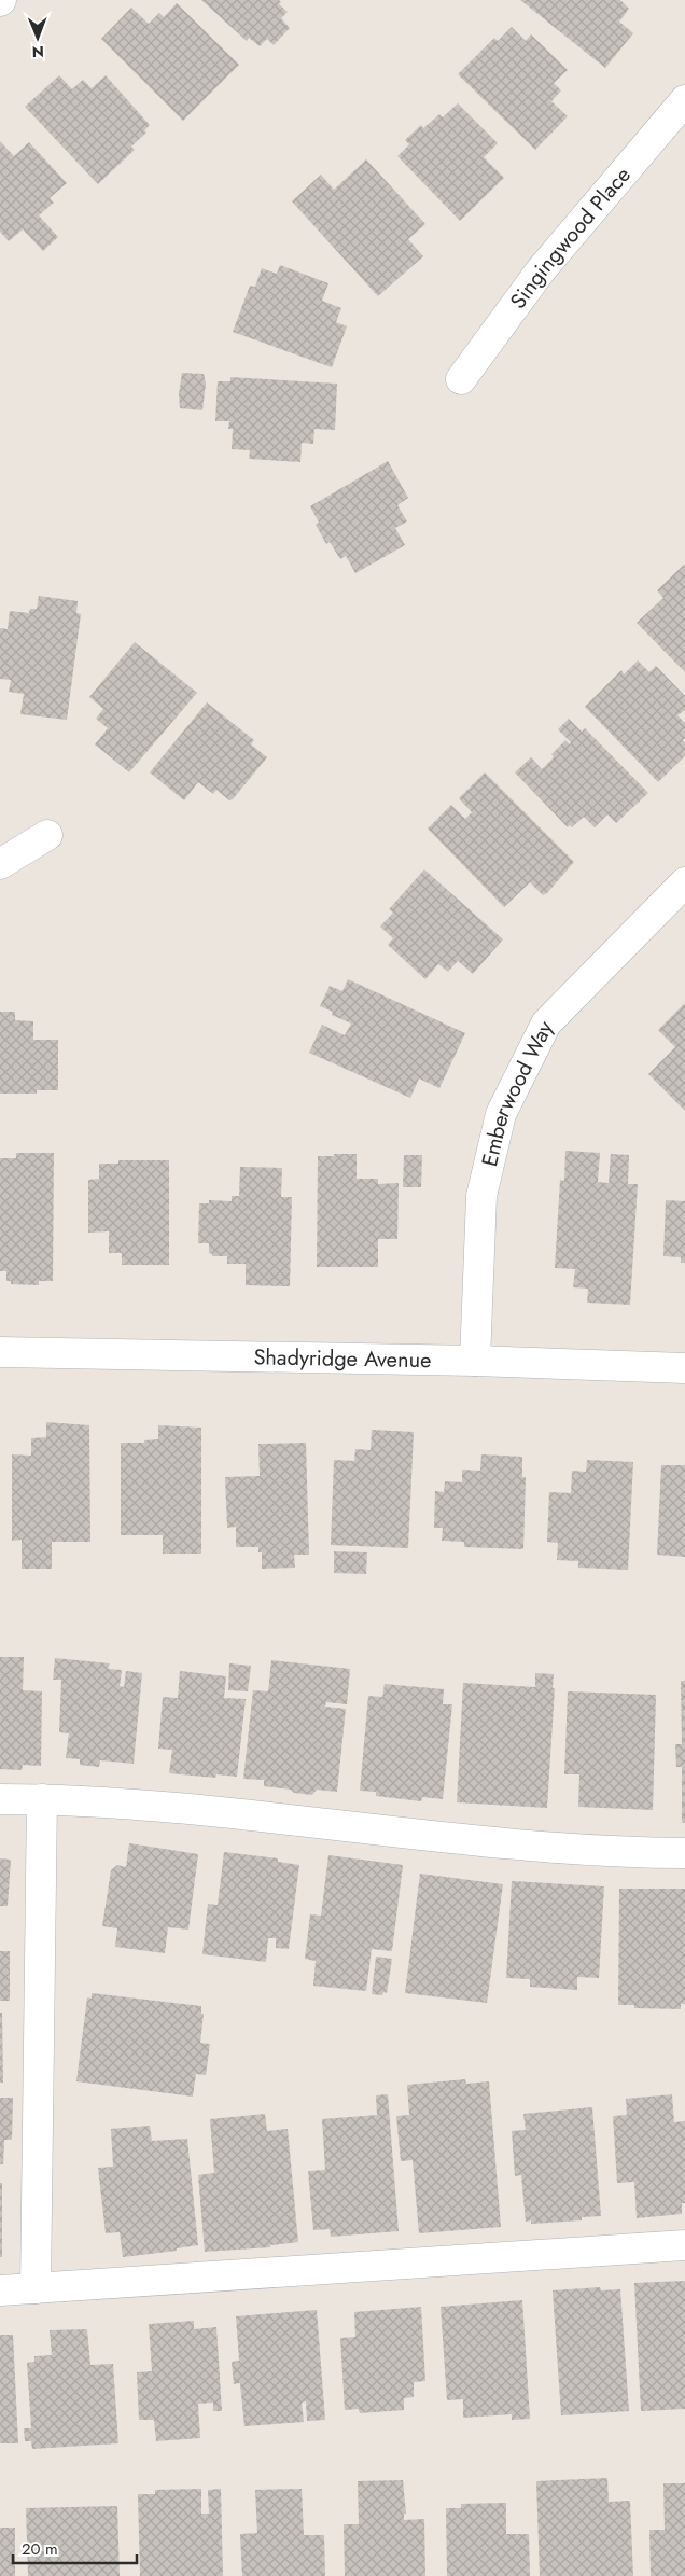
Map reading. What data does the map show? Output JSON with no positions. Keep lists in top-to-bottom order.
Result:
{
  "streets": {
    "street": ["Singingwood Place", "Emberwood Way", "Shadyridge Avenue"]
  },
  "crossings": [
    ["Emberwood Way", "Shadyridge Avenue"]
  ],
  "scale_bar": "20 m",
  "north": "bottom"
}
